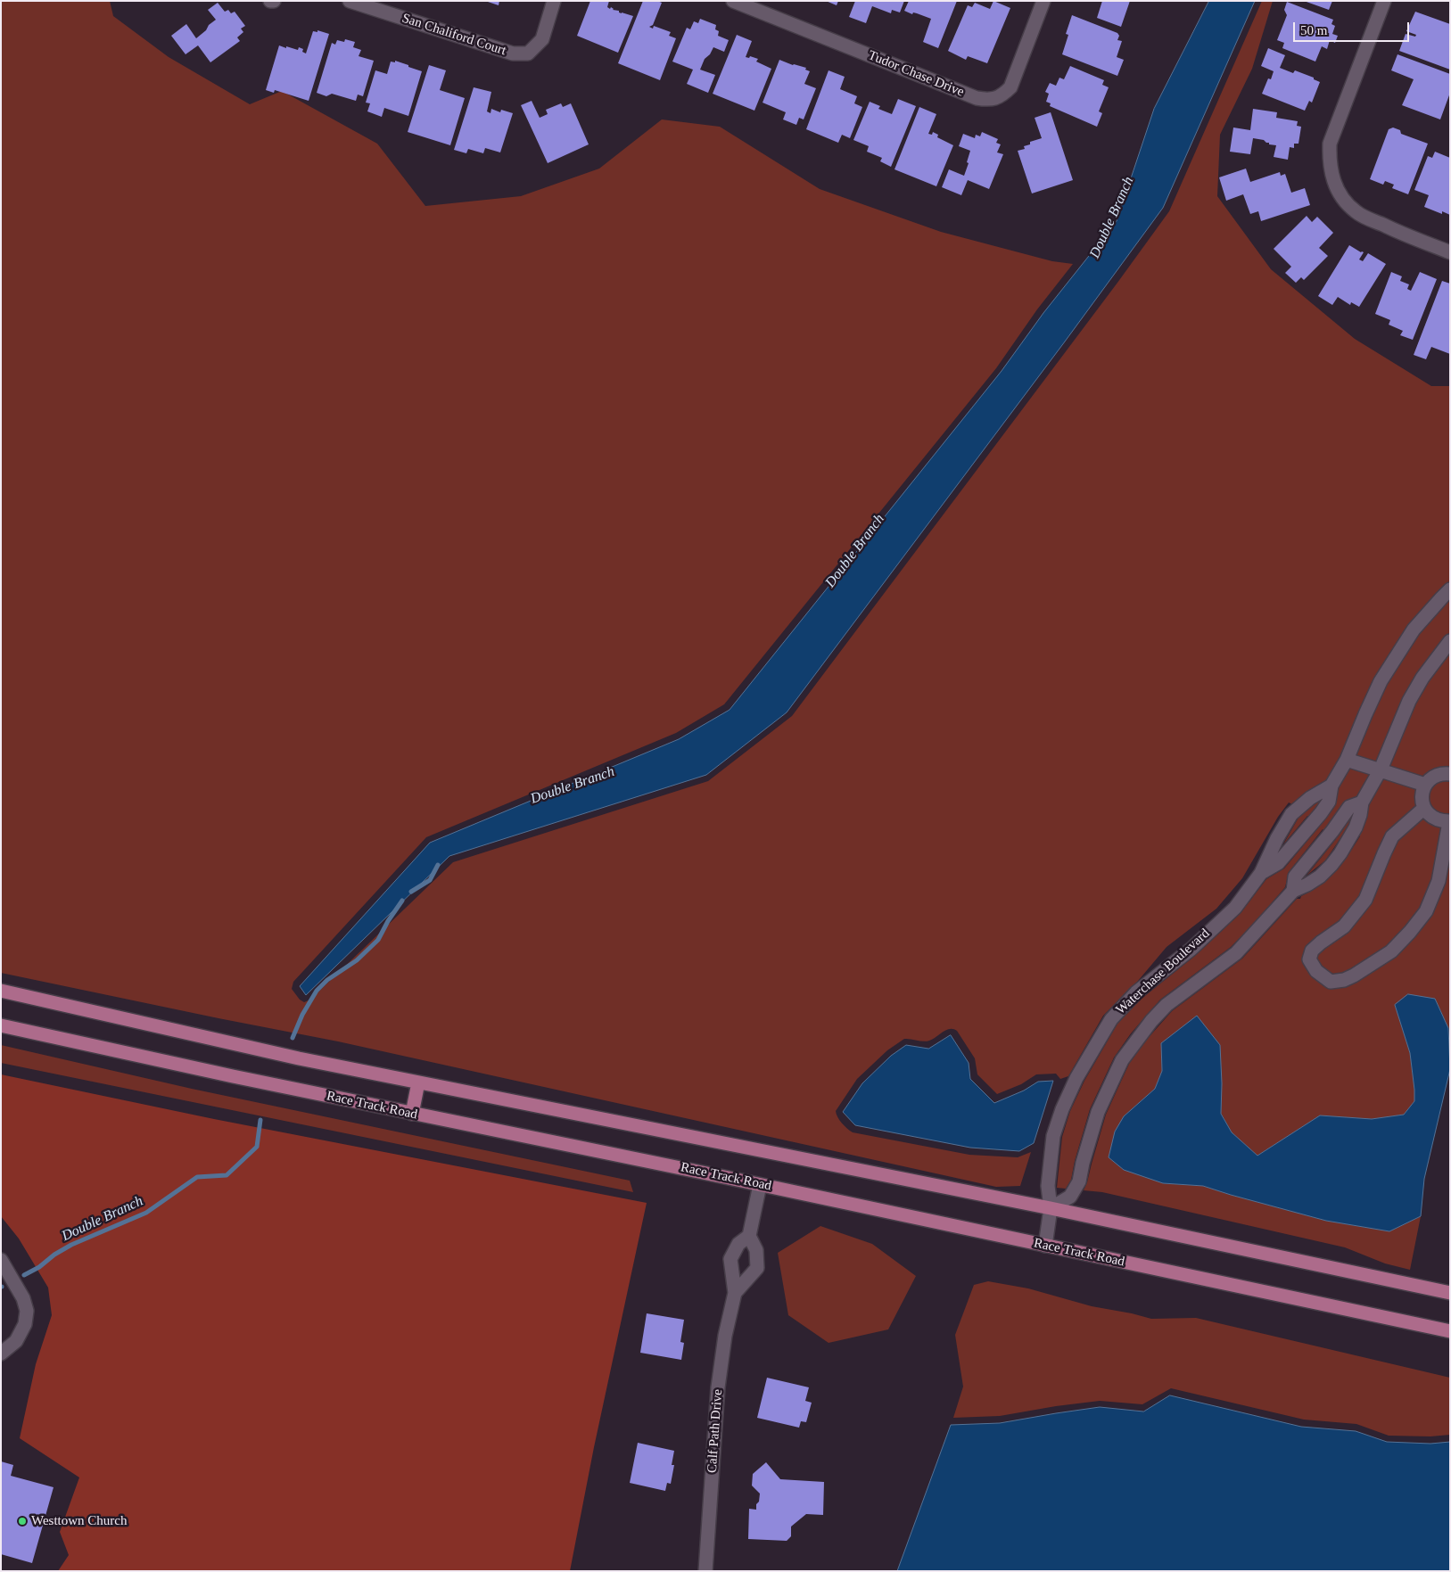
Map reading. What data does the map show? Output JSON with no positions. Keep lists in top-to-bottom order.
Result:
{
  "streets": {
    "main road": ["Race Track Road"],
    "street": [
      "San Chaliford Court",
      "Tudor Chase Drive",
      "Waterchase Boulevard",
      "Calf Path Drive"
    ]
  },
  "crossings": [
    ["Waterchase Boulevard", "Race Track Road"]
  ],
  "water": ["Double Branch"],
  "places": ["Westtown Church"],
  "scale_bar": "50 m"
}
